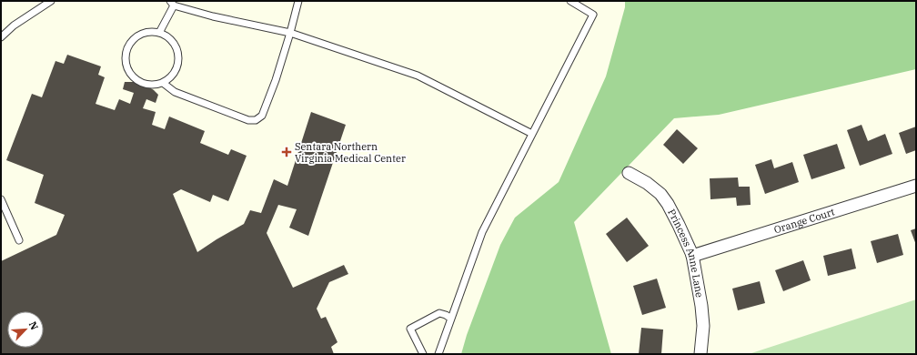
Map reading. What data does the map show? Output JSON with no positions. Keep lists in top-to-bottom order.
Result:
{
  "streets": {
    "street": ["Orange Court", "Princess Anne Lane"]
  },
  "crossings": [
    ["Orange Court", "Princess Anne Lane"]
  ],
  "places": {
    "health": ["Sentara Northern Virginia Medical Center"]
  },
  "north": "top right"
}
